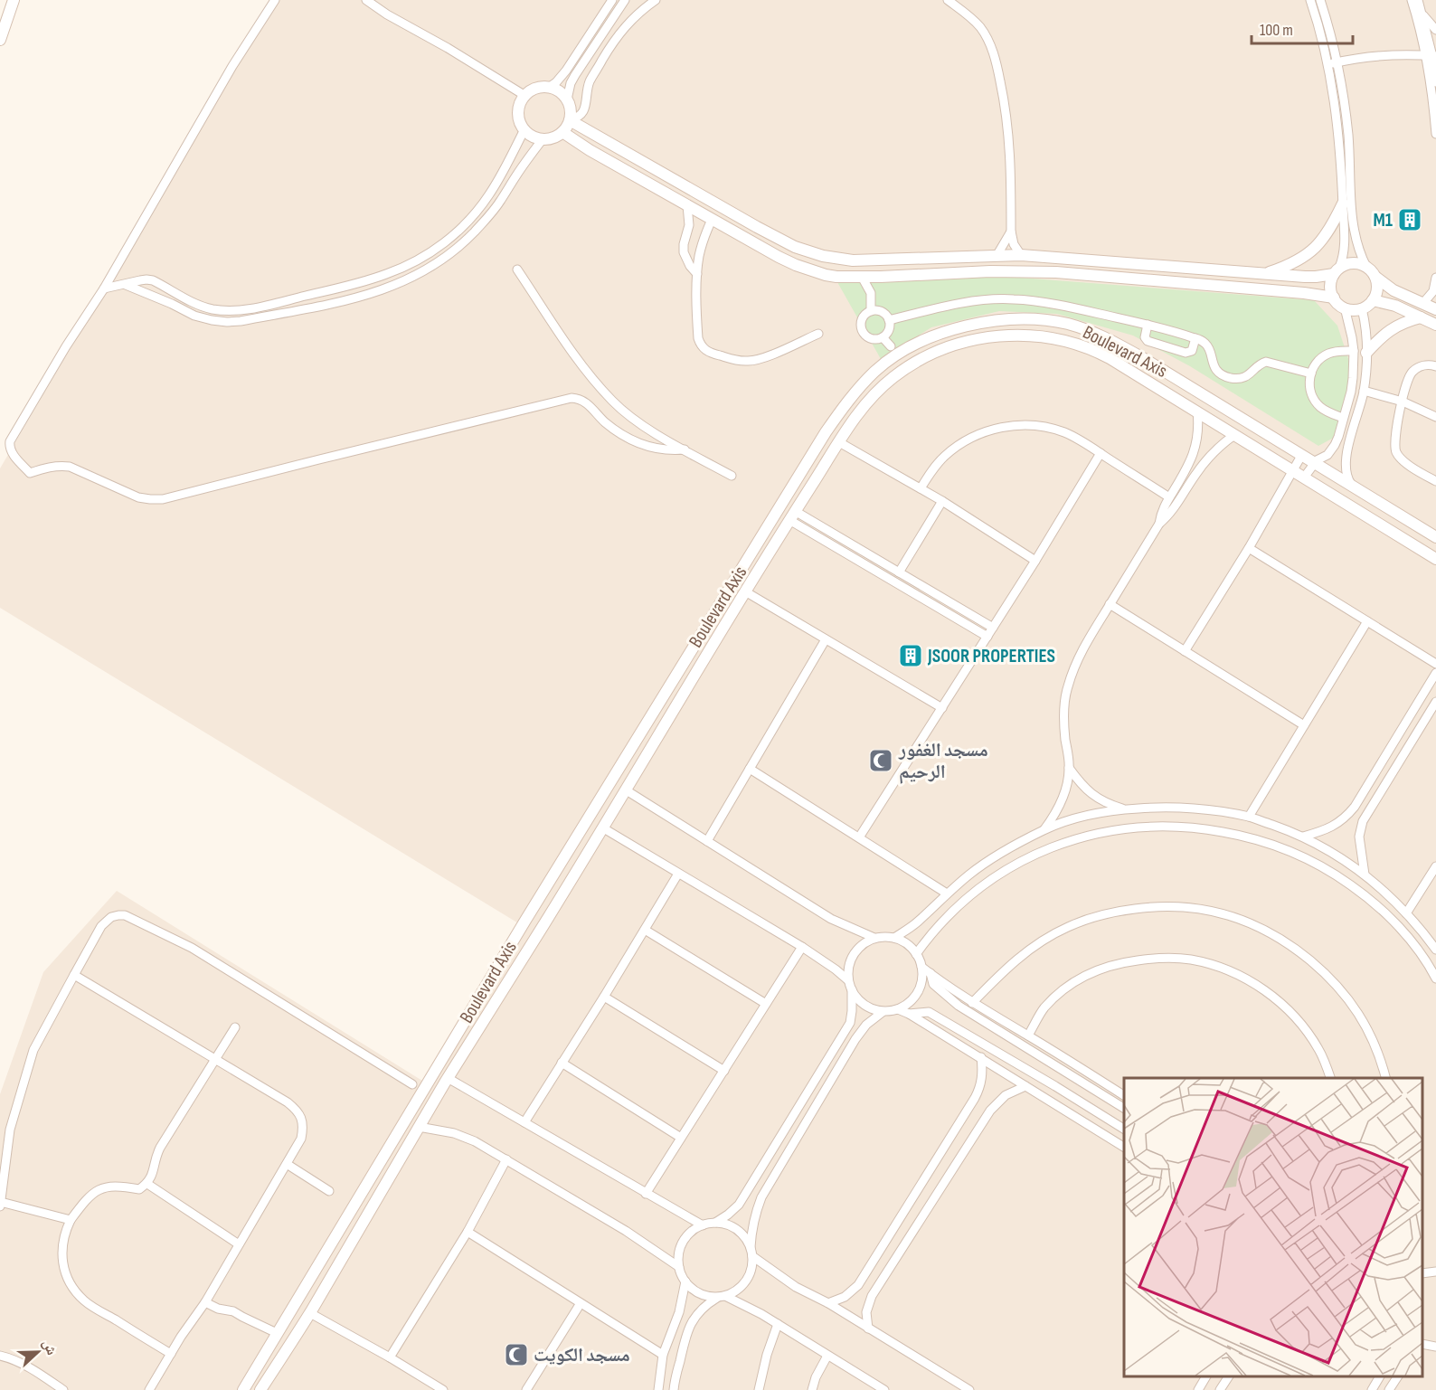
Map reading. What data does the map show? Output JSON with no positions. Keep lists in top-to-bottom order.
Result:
{
  "streets": {
    "street": ["Boulevard Axis"]
  },
  "places": {
    "building": ["M1", "JSOOR PROPERTIES"],
    "mosque": ["مسجد الغفور الرحيم", "مسجد الكويت"]
  },
  "scale_bar": "100 m",
  "north": "right"
}
